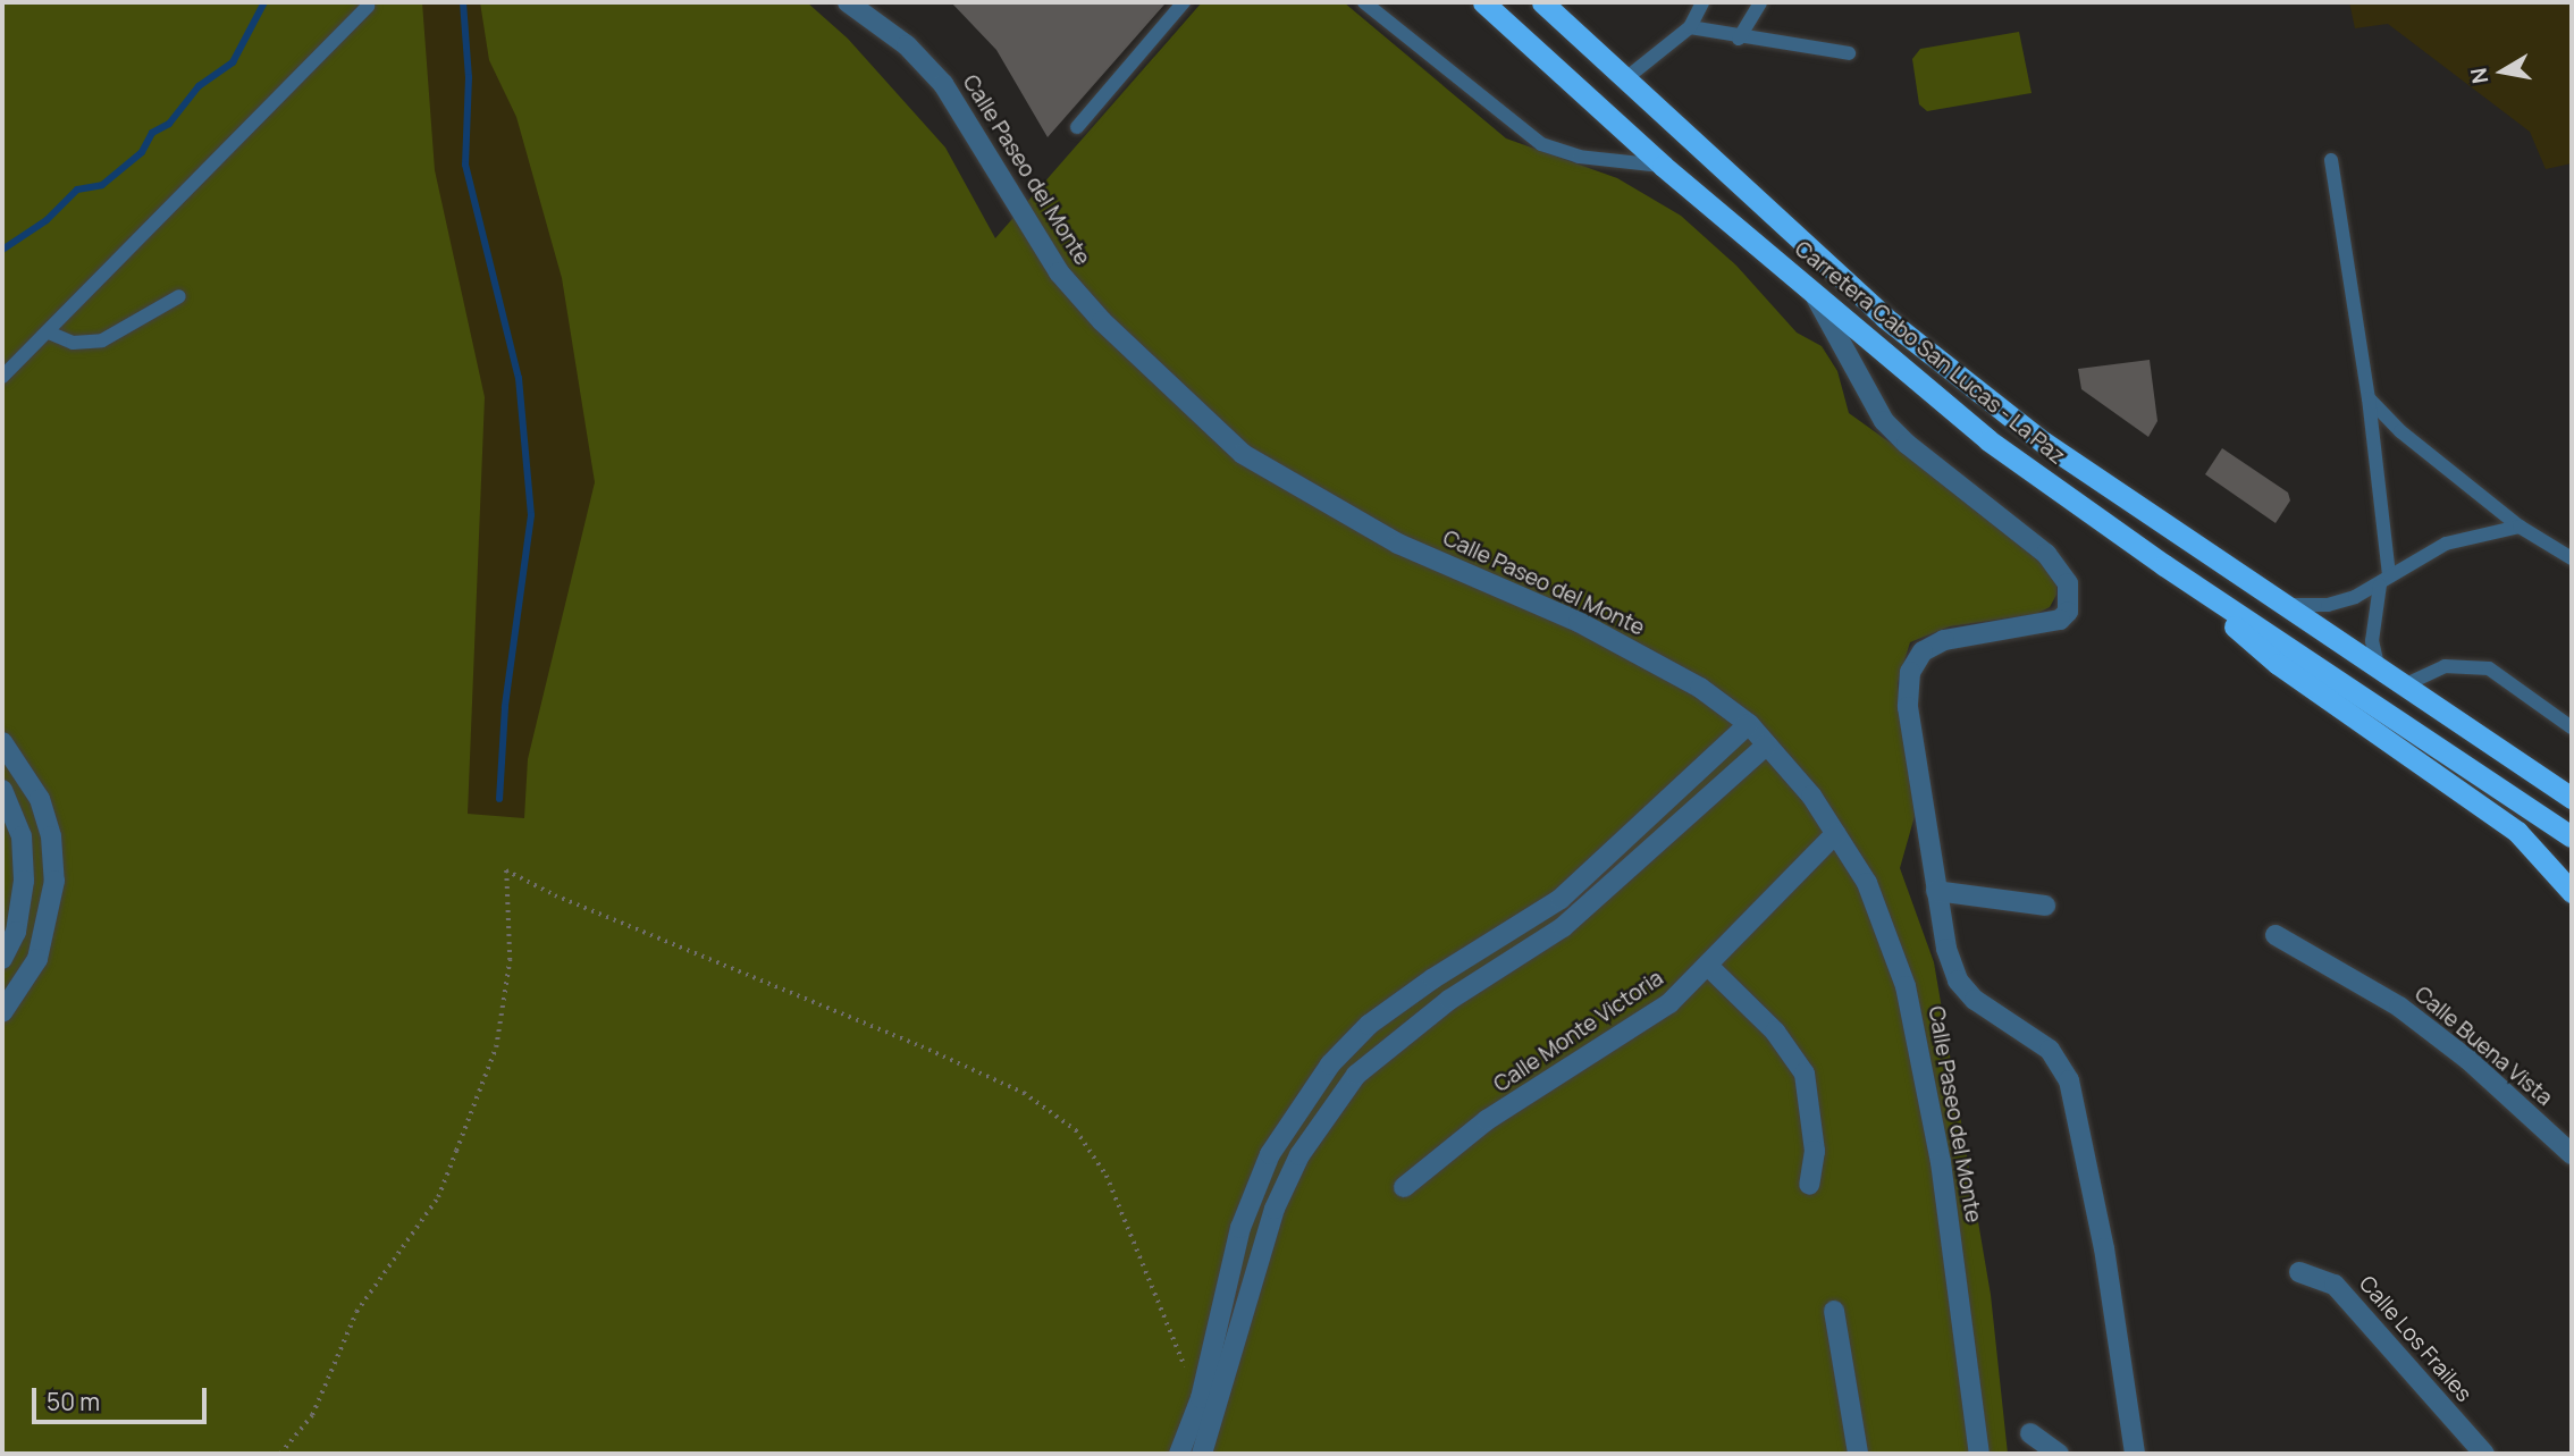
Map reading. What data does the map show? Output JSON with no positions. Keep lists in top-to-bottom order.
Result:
{
  "streets": {
    "highway": ["Carretera Cabo San Lucas - La Paz"],
    "street": [
      "Calle Paseo del Monte",
      "Calle Monte Victoria",
      "Calle Buena Vista",
      "Calle Los Frailes"
    ]
  },
  "crossings": [
    ["Calle Paseo del Monte", "Calle Monte Victoria"]
  ],
  "scale_bar": "50 m",
  "north": "left"
}
